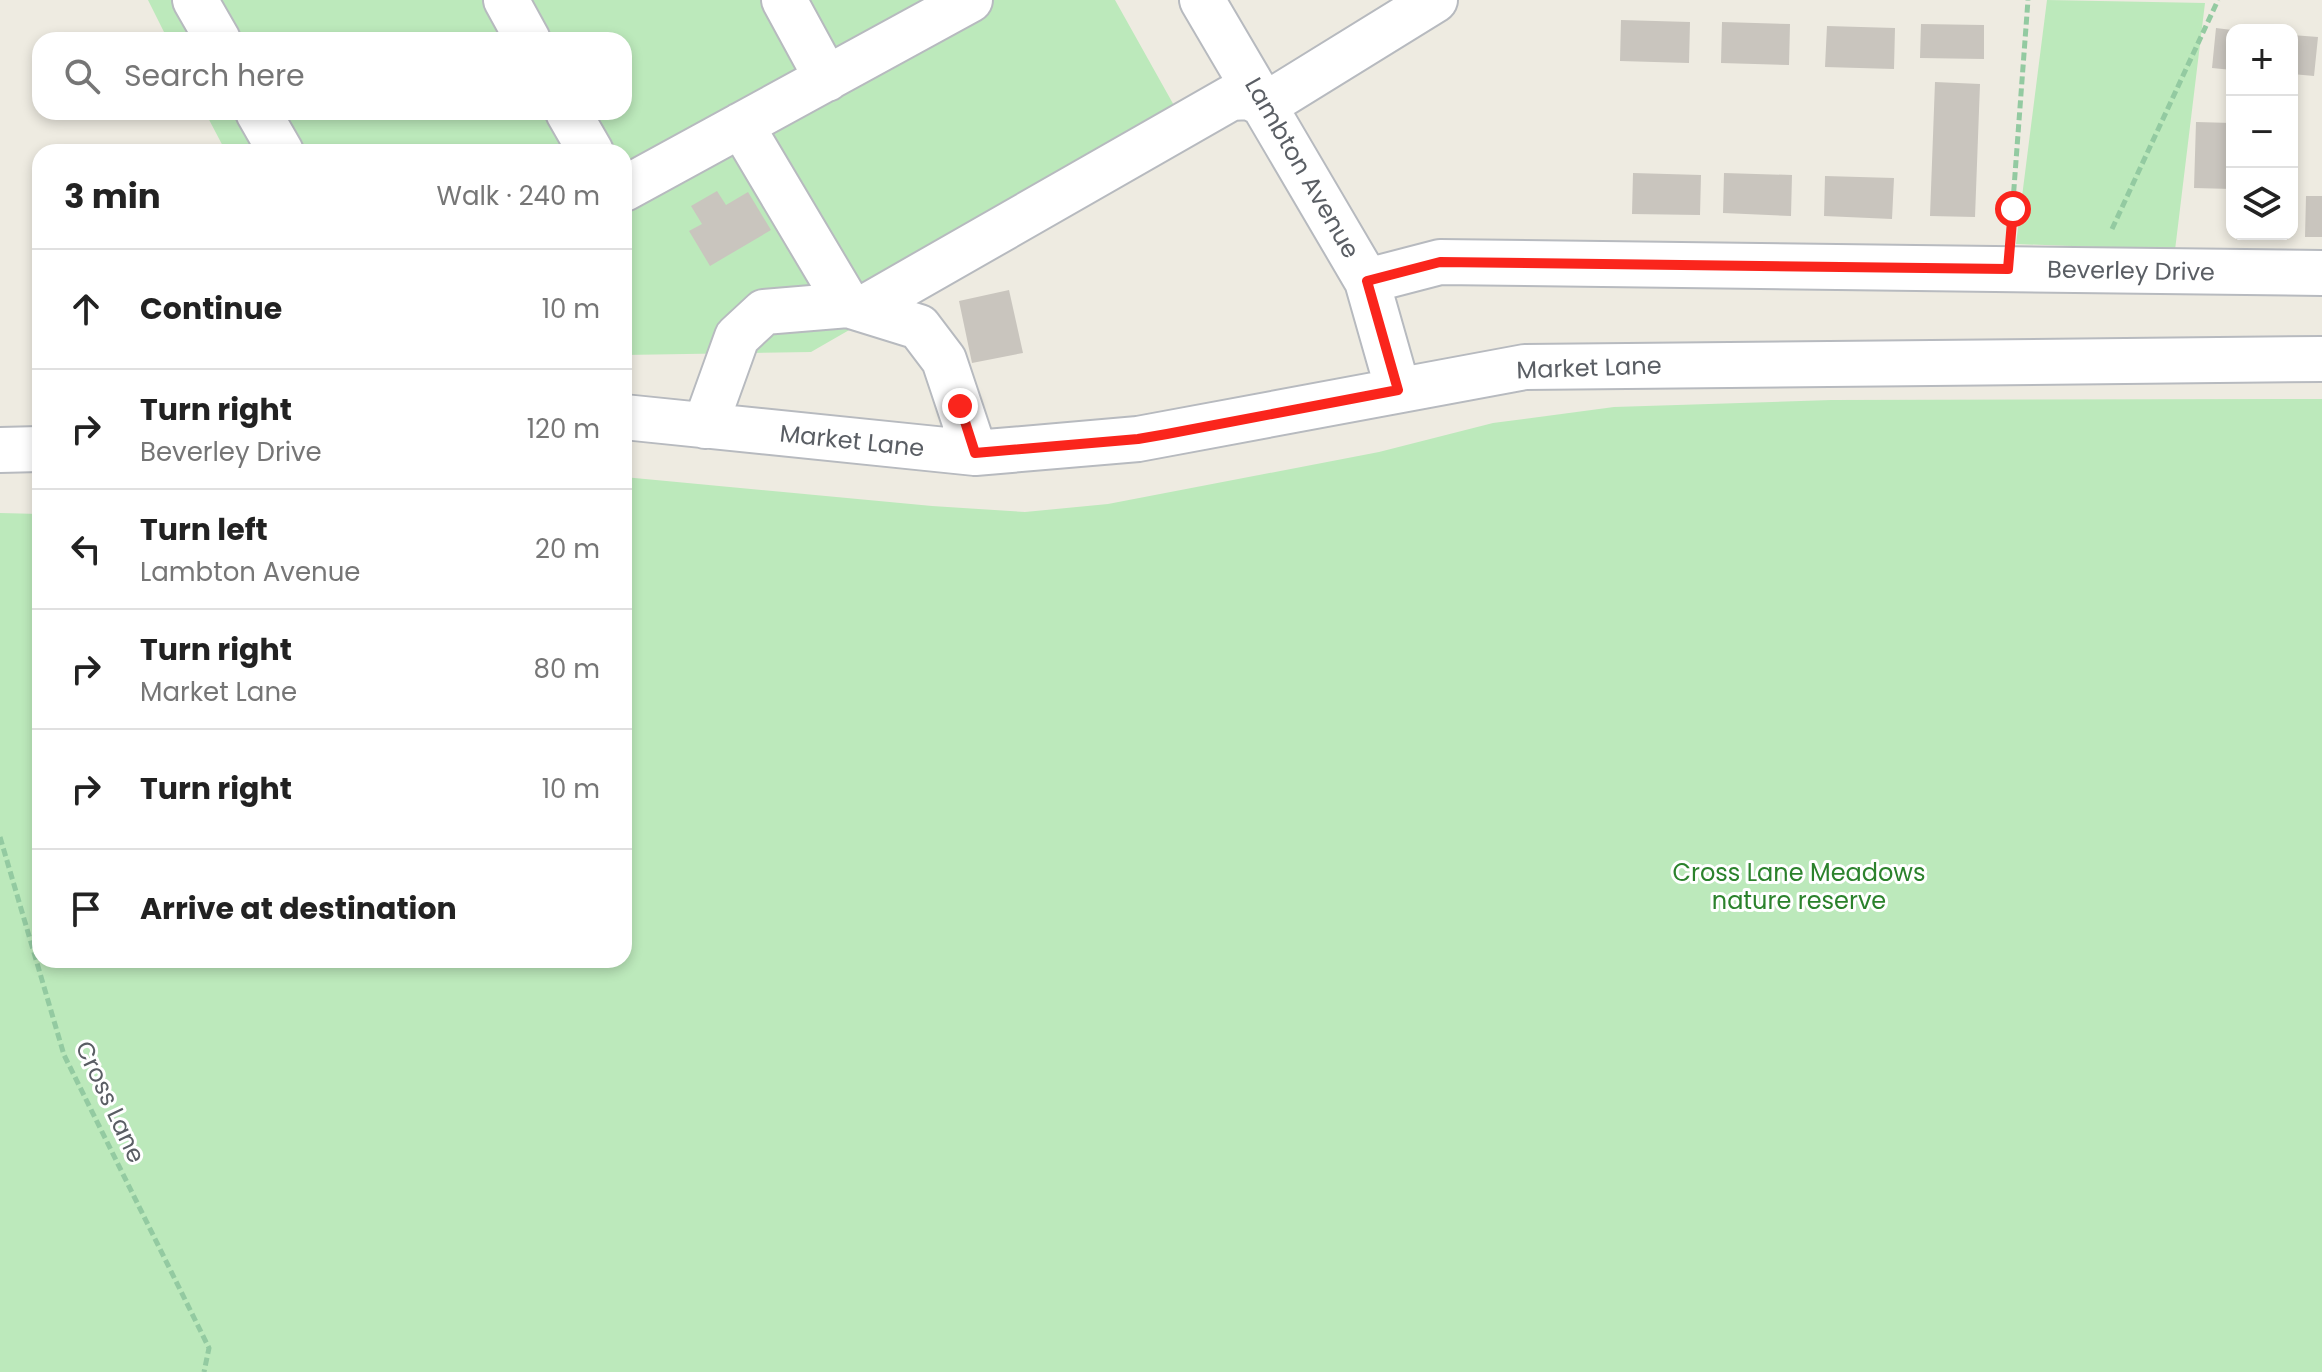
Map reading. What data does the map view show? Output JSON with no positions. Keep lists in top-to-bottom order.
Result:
{
  "streets": {
    "street": ["Lambton Avenue", "Beverley Drive", "Market Lane"],
    "path": ["Cross Lane"]
  },
  "crossings": [
    ["Lambton Avenue", "Beverley Drive"],
    ["Lambton Avenue", "Market Lane"]
  ],
  "parks": ["Cross Lane Meadows nature reserve"],
  "page": {
    "map_buttons": ["+", "−"],
    "search": "Search here",
    "heading": ["3 min", "Walk · 240 m"],
    "list": [
      ["Continue", "10 m"],
      ["Turn right", "Beverley Drive", "120 m"],
      ["Turn left", "Lambton Avenue", "20 m"],
      ["Turn right", "Market Lane", "80 m"],
      ["Turn right", "10 m"],
      "Arrive at destination"
    ]
  }
}
